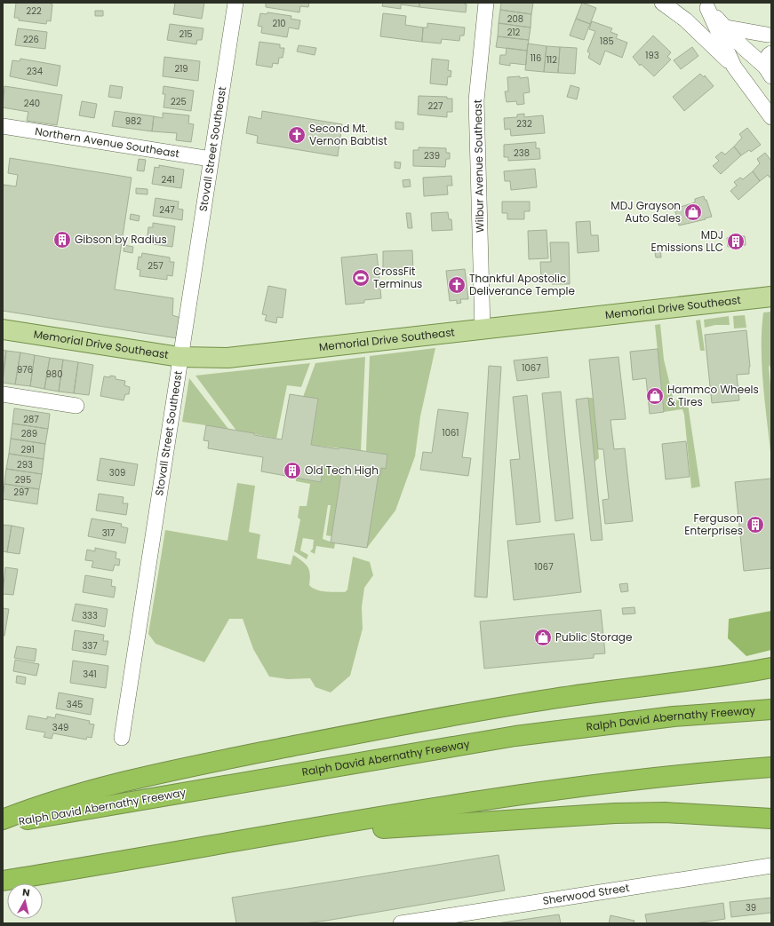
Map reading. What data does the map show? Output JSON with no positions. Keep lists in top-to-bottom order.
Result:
{
  "streets": {
    "highway": ["Ralph David Abernathy Freeway"],
    "main road": ["Memorial Drive Southeast"],
    "street": [
      "Northern Avenue Southeast",
      "Stovall Street Southeast",
      "Wilbur Avenue Southeast",
      "Sherwood Street"
    ]
  },
  "crossings": [
    ["Northern Avenue Southeast", "Stovall Street Southeast"],
    ["Stovall Street Southeast", "Memorial Drive Southeast"],
    ["Wilbur Avenue Southeast", "Memorial Drive Southeast"]
  ],
  "places": {
    "church": ["Second Mt. Vernon Babtist", "Thankful Apostolic Deliverance Temple"],
    "shop": ["MDJ Grayson Auto Sales", "Hammco Wheels & Tires", "Public Storage"],
    "building": [
      "Gibson by Radius",
      "MDJ Emissions LLC",
      "Old Tech High",
      "Ferguson Enterprises"
    ],
    "sports": ["CrossFit Terminus"]
  },
  "house_numbers": [
    "222",
    "208",
    "210",
    "212",
    "215",
    "226",
    "185",
    "193",
    "116",
    "112",
    "219",
    "234",
    "225",
    "240",
    "227",
    "982",
    "232",
    "238",
    "239",
    "241",
    "247",
    "257",
    "1067",
    "976",
    "980",
    "287",
    "1061",
    "289",
    "291",
    "293",
    "309",
    "295",
    "297",
    "317",
    "1067",
    "333",
    "337",
    "341",
    "345",
    "349",
    "39"
  ],
  "north": "top"
}
